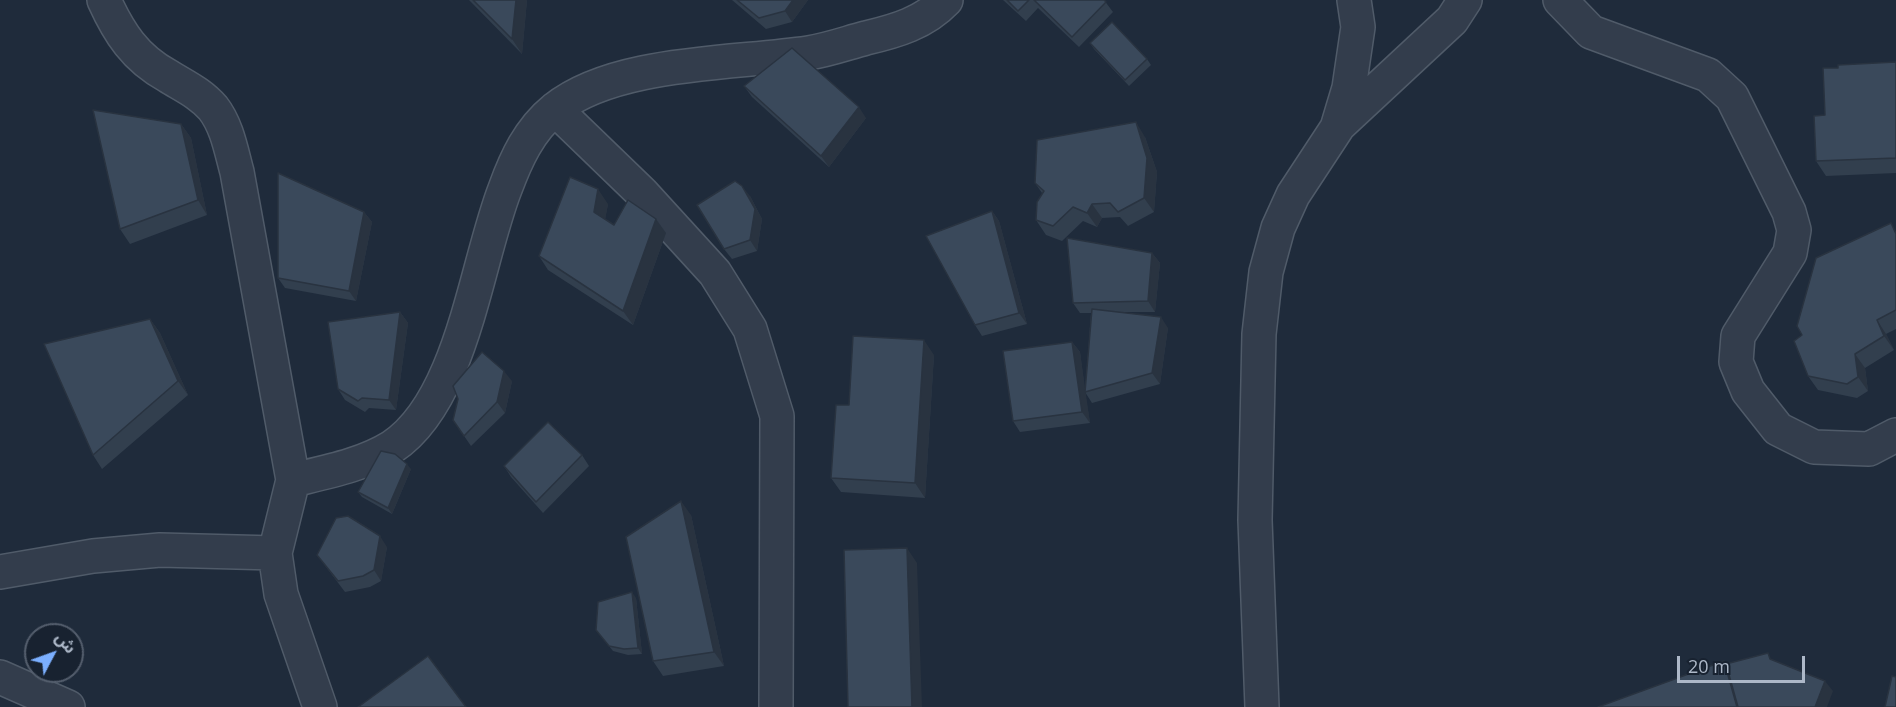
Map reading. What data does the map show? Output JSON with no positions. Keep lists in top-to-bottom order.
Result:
{
  "scale_bar": "20 m",
  "north": "top right"
}
